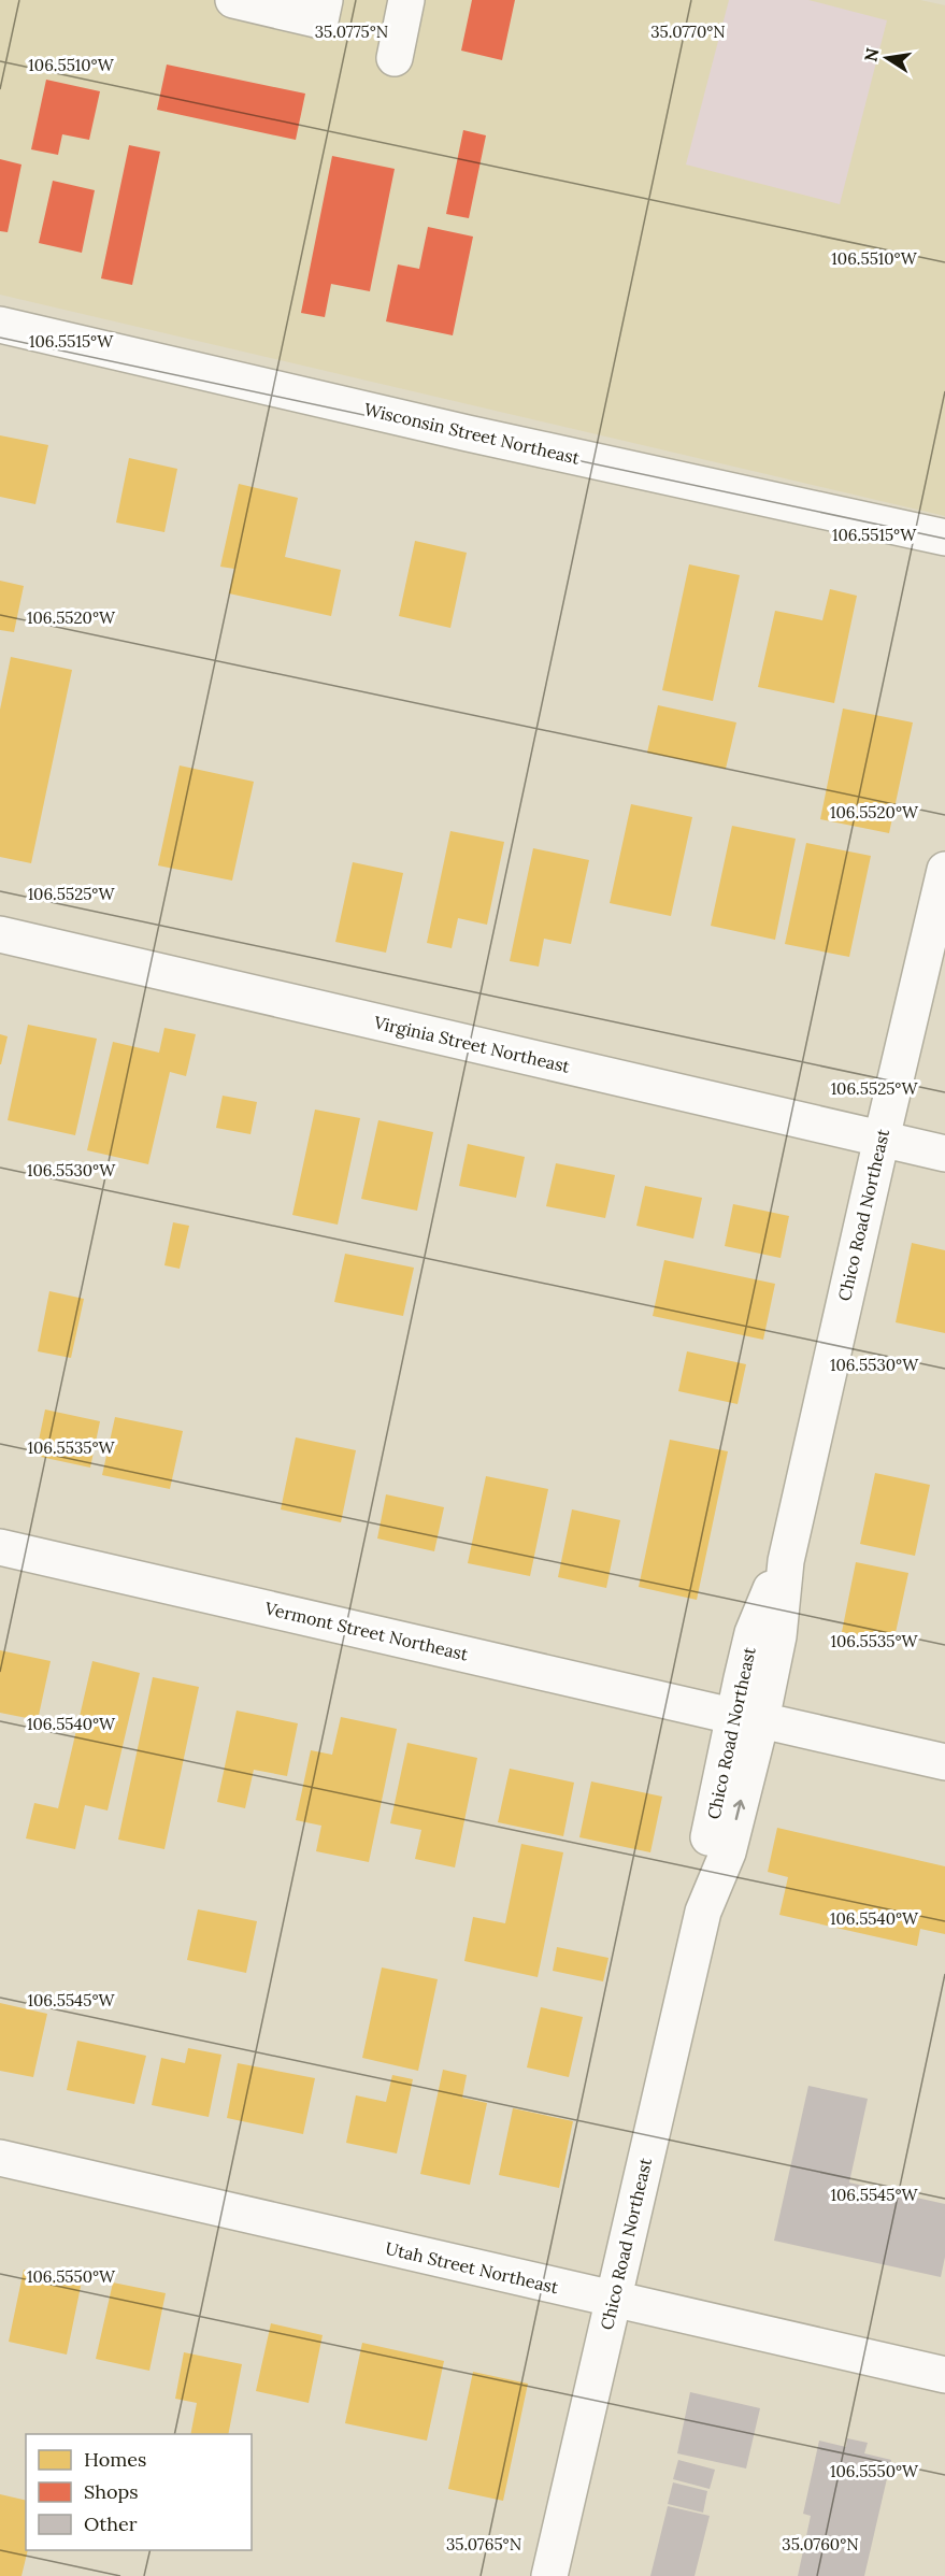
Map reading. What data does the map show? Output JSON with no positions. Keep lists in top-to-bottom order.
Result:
{
  "streets": {
    "street": [
      "Wisconsin Street Northeast",
      "Virginia Street Northeast",
      "Chico Road Northeast",
      "Vermont Street Northeast",
      "Utah Street Northeast"
    ]
  },
  "crossings": [
    ["Virginia Street Northeast", "Chico Road Northeast"],
    ["Chico Road Northeast", "Vermont Street Northeast"],
    ["Chico Road Northeast", "Utah Street Northeast"]
  ],
  "legend": ["Homes", "Shops", "Other"],
  "north": "left",
  "coordinates": [
    "35.0775°N",
    "35.0770°N",
    "106.5510°W",
    "106.5515°W",
    "106.5520°W",
    "106.5525°W",
    "106.5530°W",
    "106.5535°W",
    "106.5540°W",
    "106.5545°W",
    "106.5550°W",
    "35.0765°N",
    "35.0760°N"
  ]
}
